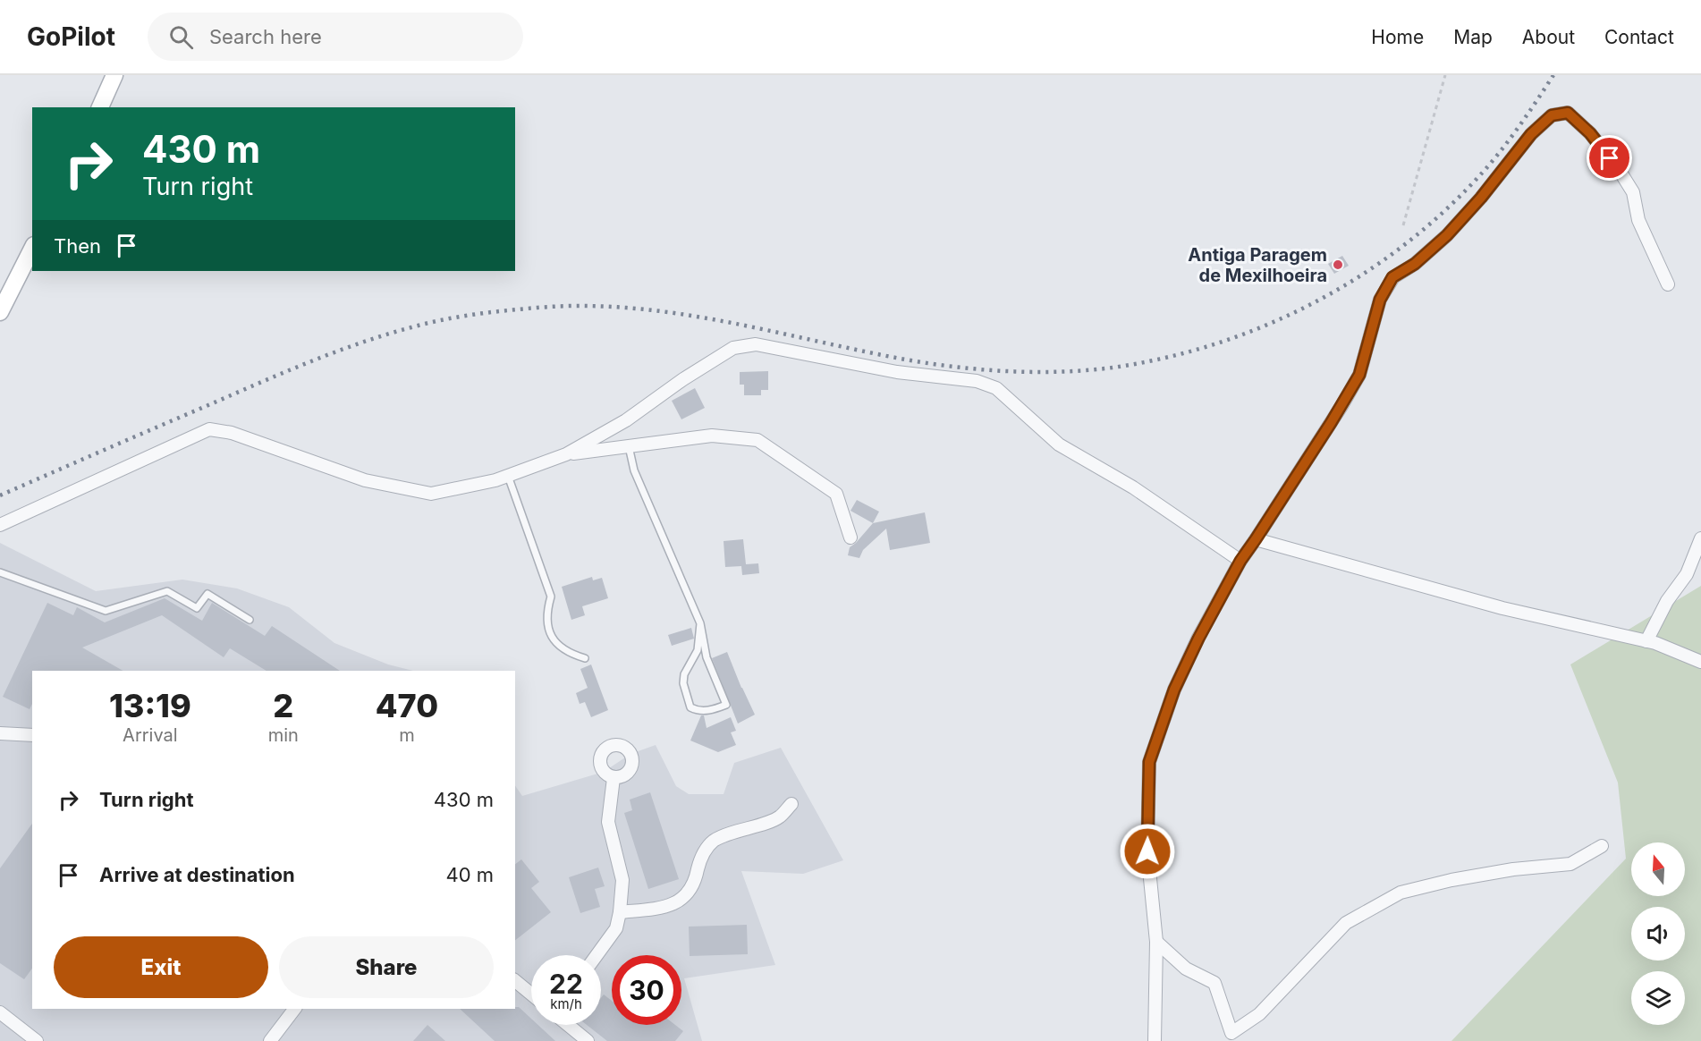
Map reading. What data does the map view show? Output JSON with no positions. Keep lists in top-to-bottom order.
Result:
{
  "places": ["Antiga Paragem de Mexilhoeira"],
  "north": "top",
  "page": {
    "header": "GoPilot",
    "search": "Search here",
    "nav": [
      "Home",
      "Map",
      "About",
      "Contact"
    ],
    "turn": ["430 m", "Turn right"],
    "then": "Then",
    "eta": [
      "13:19",
      "Arrival",
      "2",
      "min",
      "470",
      "m"
    ],
    "list": [
      {
        "name": "Turn right",
        "value": "430 m"
      },
      {
        "name": "Arrive at destination",
        "value": "40 m"
      }
    ],
    "buttons": ["Exit", "Share"],
    "speed": "22 km/h",
    "limit": "30"
  }
}
